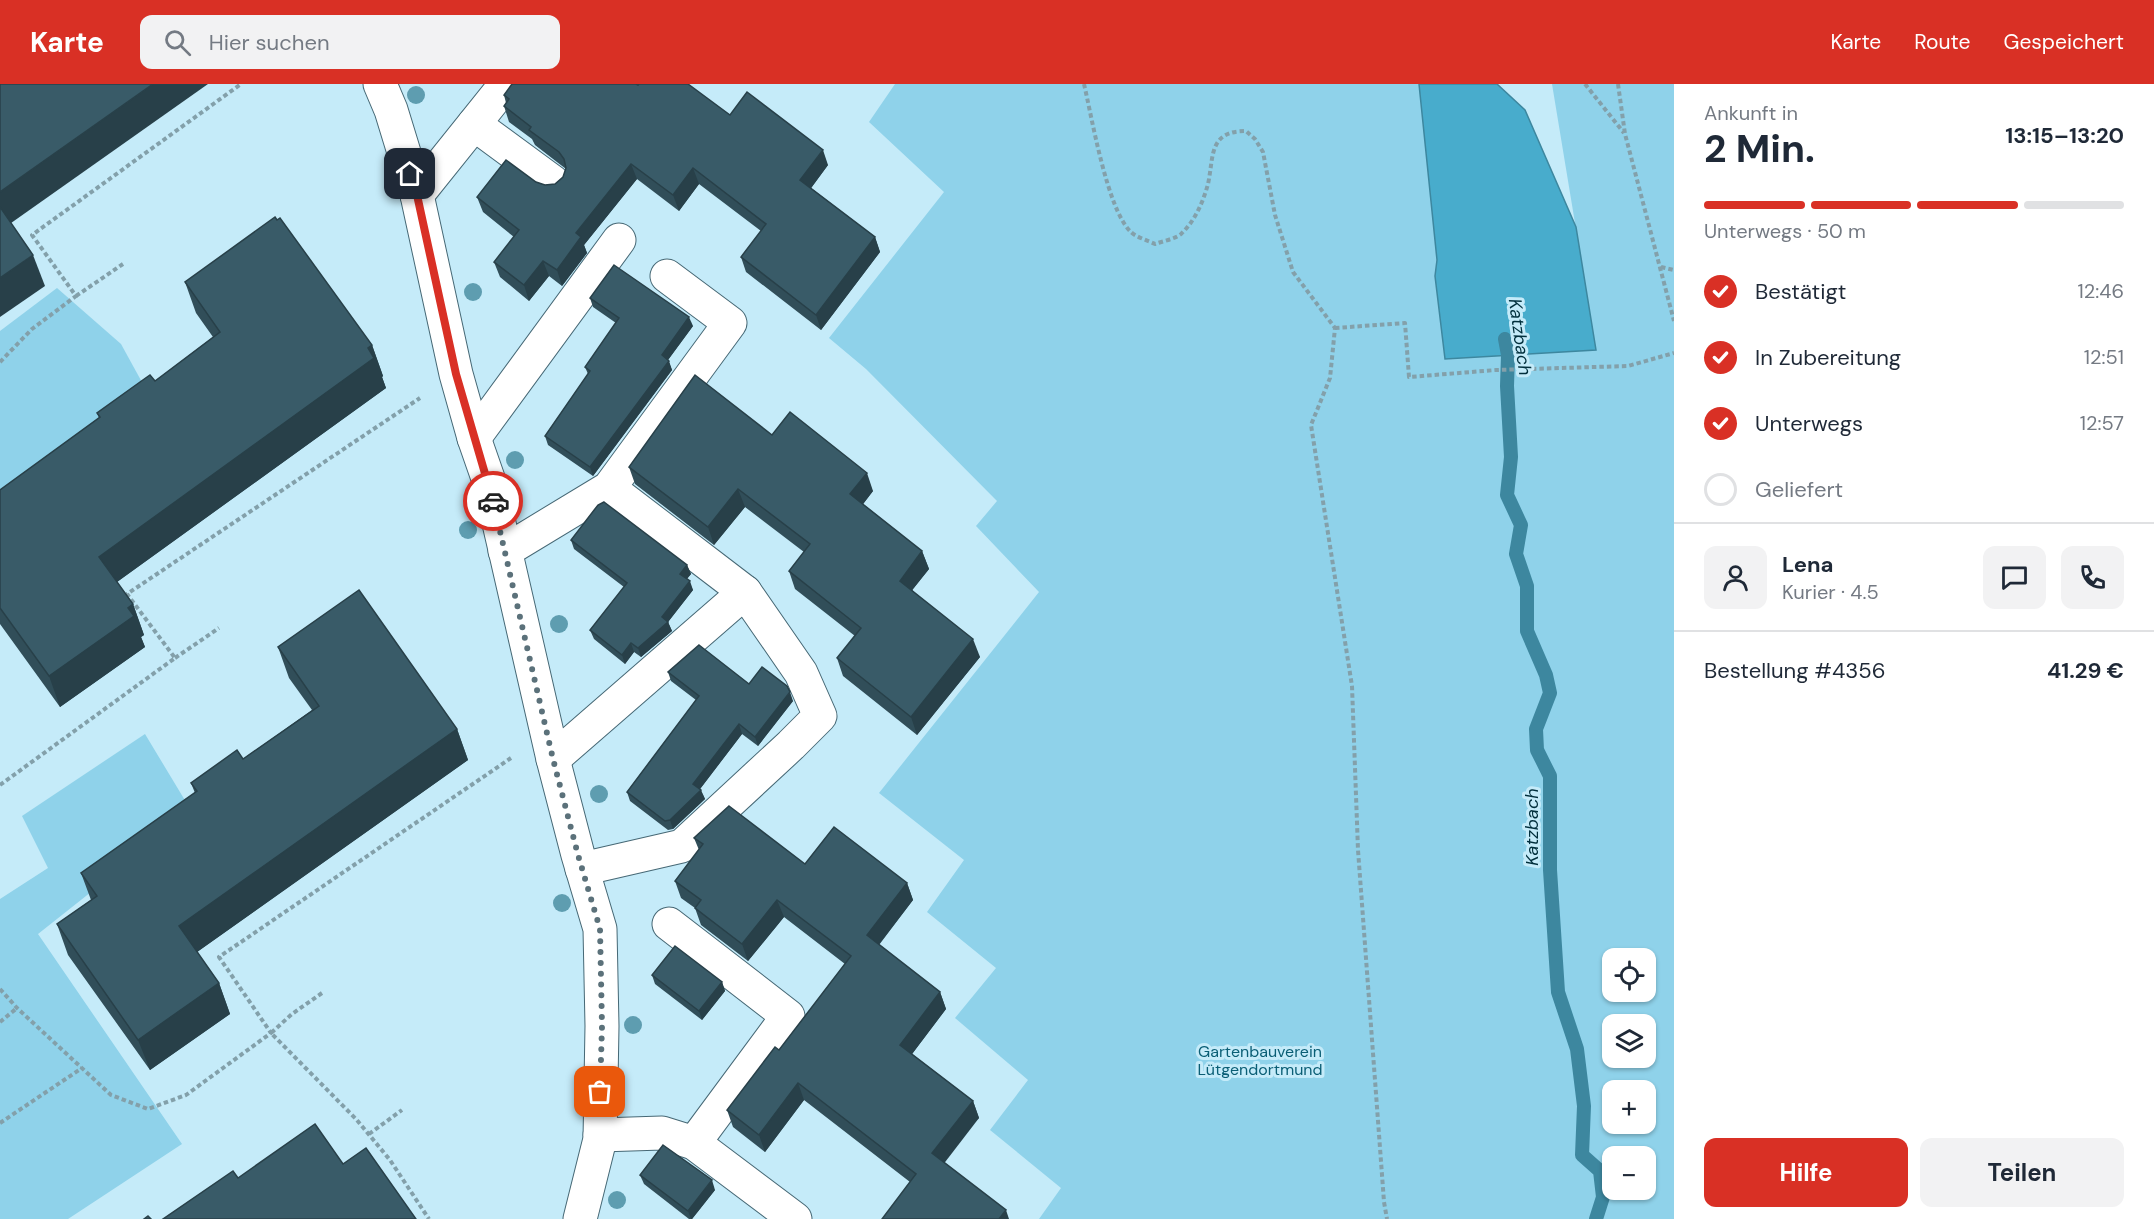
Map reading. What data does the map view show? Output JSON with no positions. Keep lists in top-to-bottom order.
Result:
{
  "water": ["Katzbach"],
  "parks": ["Gartenbauverein Lütgendortmund"],
  "page": {
    "header": "Karte",
    "search": "Hier suchen",
    "nav": ["Karte", "Route", "Gespeichert"],
    "heading": ["2 Min.", "Ankunft in", "13:15–13:20"],
    "panel": [
      "Lena",
      "Kurier · 4.5",
      "Bestellung #4356",
      "41.29 €"
    ],
    "bar": "Unterwegs · 50 m",
    "list": [
      ["Bestätigt", "12:46"],
      ["In Zubereitung", "12:51"],
      ["Unterwegs", "12:57"],
      "Geliefert"
    ],
    "map_buttons": ["+", "−"],
    "buttons": ["Hilfe", "Teilen"]
  }
}
